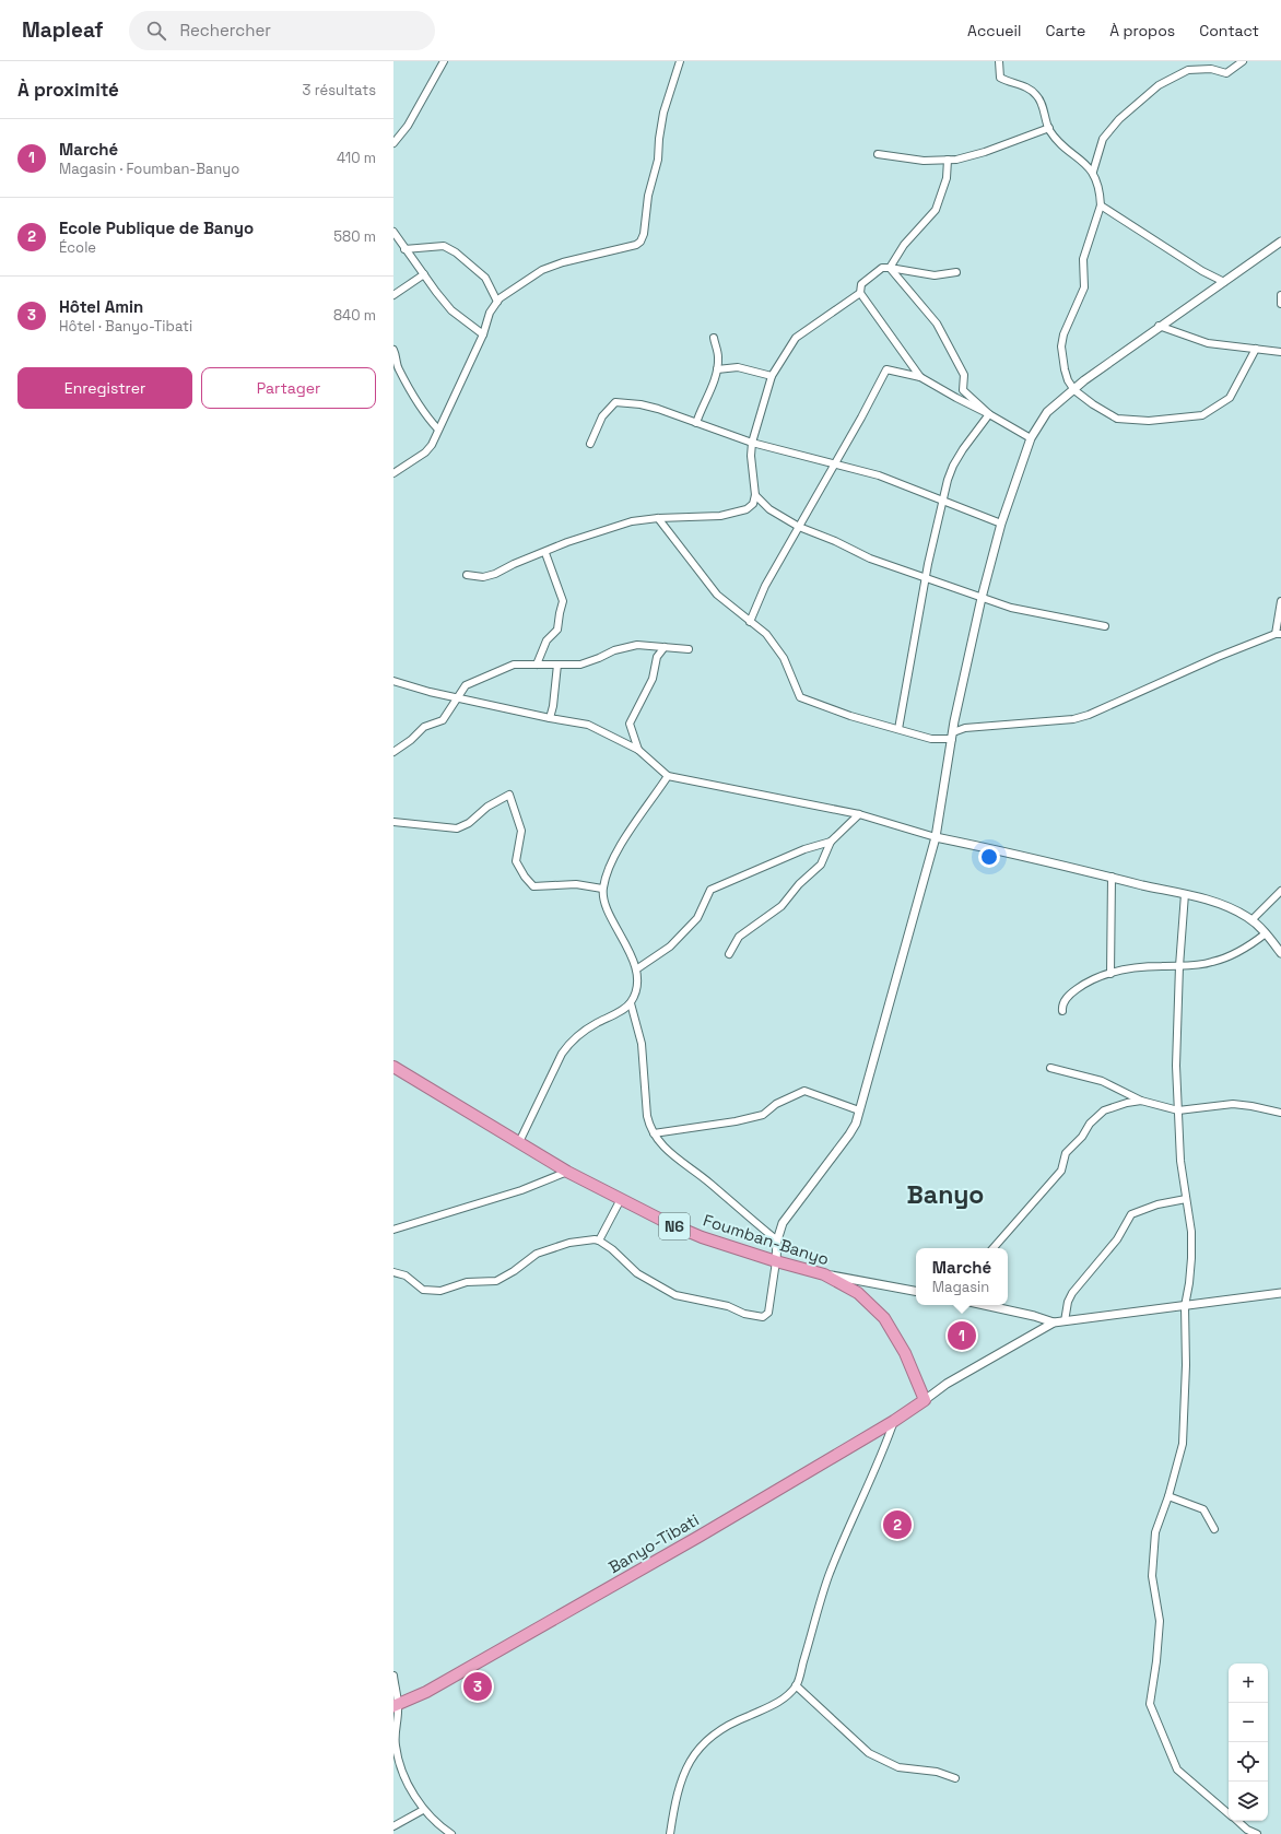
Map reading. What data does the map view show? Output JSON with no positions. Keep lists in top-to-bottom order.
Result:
{
  "streets": {
    "highway": ["N6", "Foumban-Banyo", "Banyo-Tibati"]
  },
  "crossings": [
    ["Foumban-Banyo", "Banyo-Tibati"]
  ],
  "districts": ["Banyo"],
  "page": {
    "header": "Mapleaf",
    "search": "Rechercher",
    "nav": [
      "Accueil",
      "Carte",
      "À propos",
      "Contact"
    ],
    "heading": ["À proximité", "3 résultats"],
    "list": [
      {
        "mark": "1",
        "name": "Marché",
        "note": "Magasin · Foumban-Banyo",
        "value": "410 m"
      },
      {
        "mark": "2",
        "name": "Ecole Publique de Banyo",
        "note": "École",
        "value": "580 m"
      },
      {
        "mark": "3",
        "name": "Hôtel Amin",
        "note": "Hôtel · Banyo-Tibati",
        "value": "840 m"
      }
    ],
    "buttons": ["Enregistrer", "Partager"],
    "popup": ["Marché", "Magasin"],
    "pins": ["1", "2", "3"],
    "map_buttons": ["+", "−"]
  }
}
